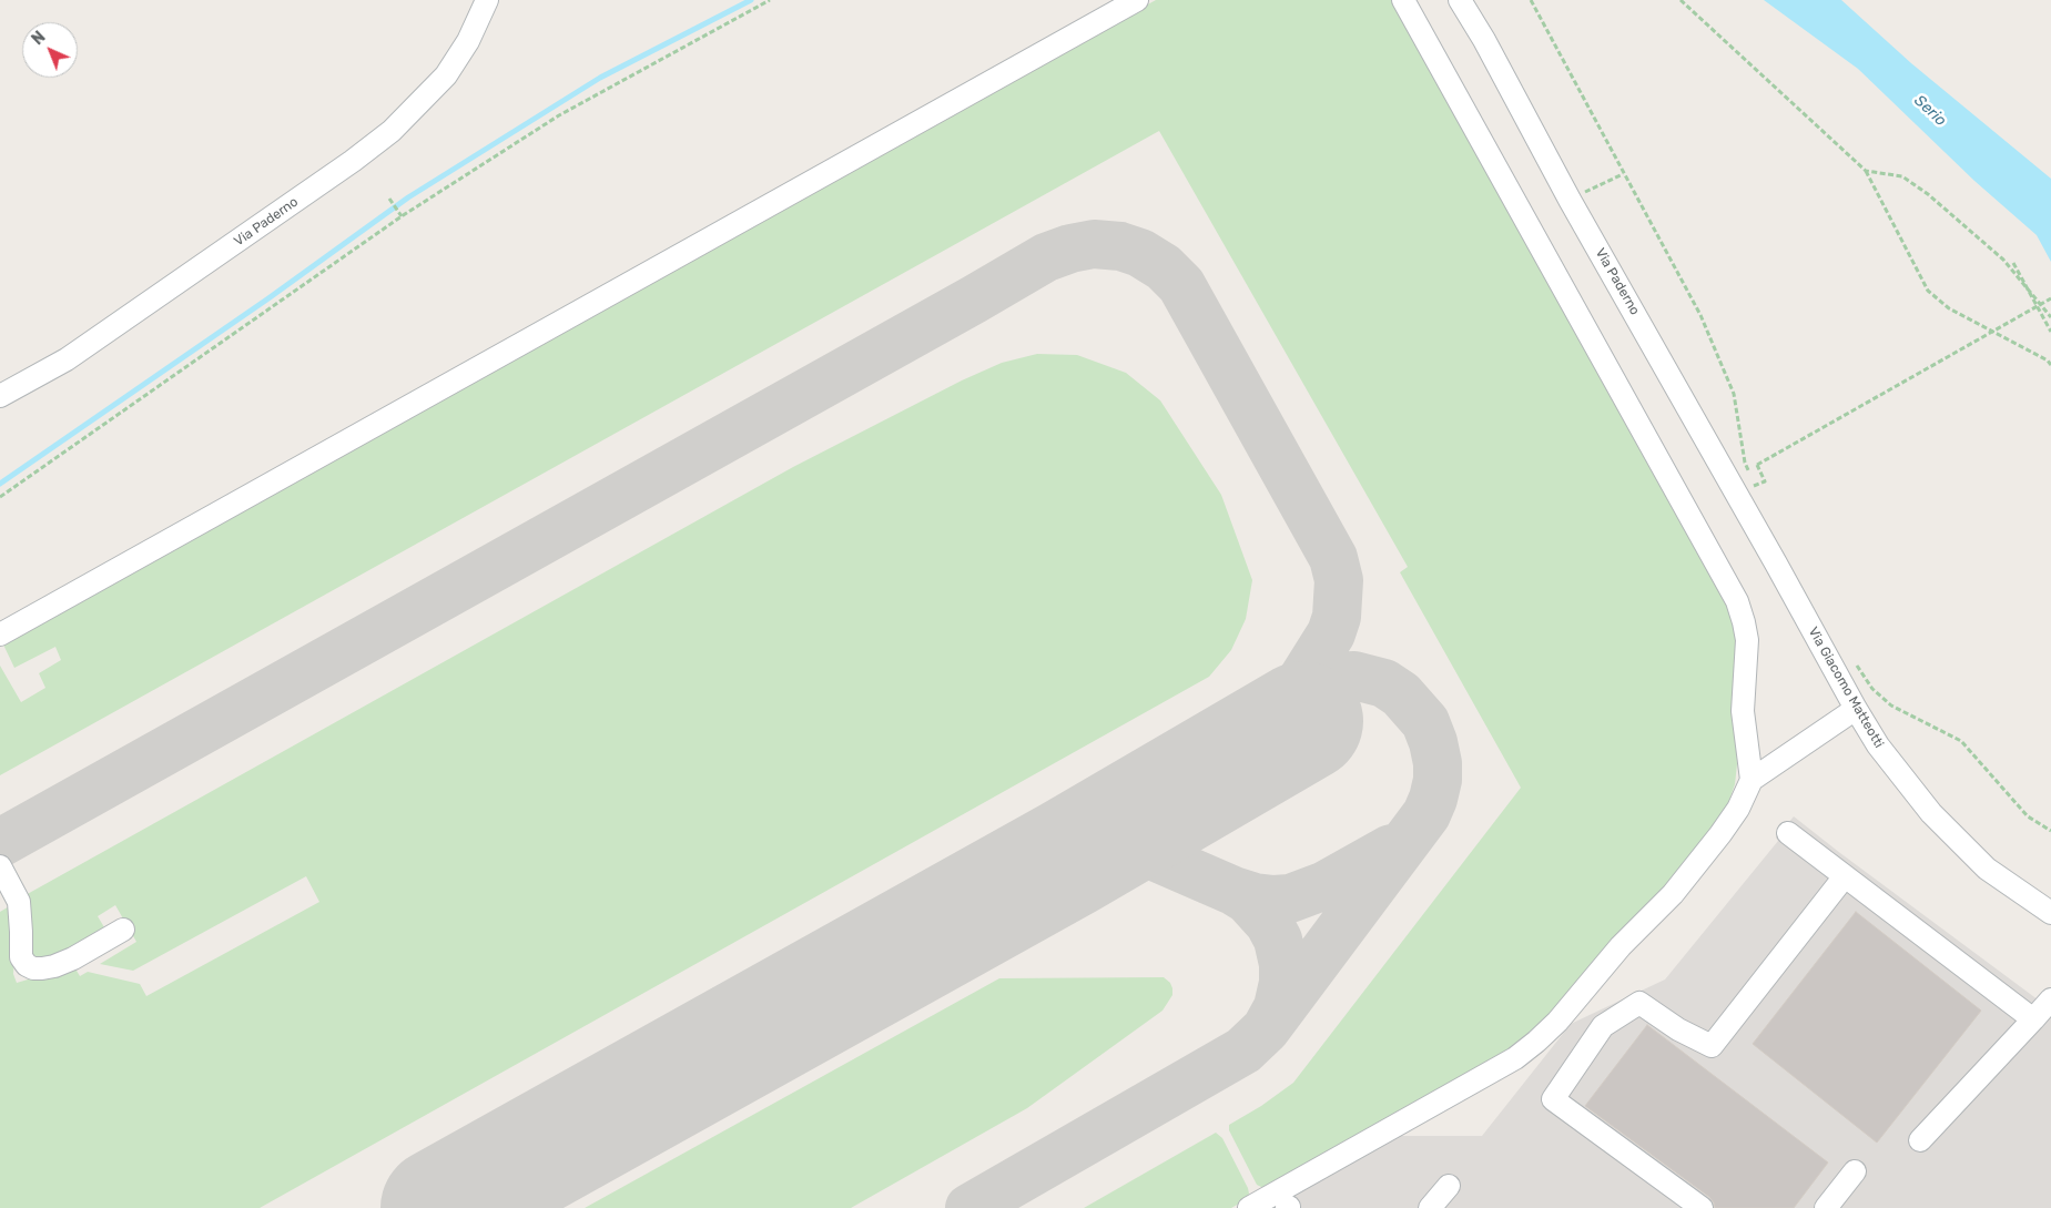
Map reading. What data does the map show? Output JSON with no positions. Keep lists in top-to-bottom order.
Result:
{
  "streets": {
    "street": ["Via Paderno", "Via Giacomo Matteotti"]
  },
  "crossings": [
    ["Via Paderno", "Via Giacomo Matteotti"]
  ],
  "water": ["Serio"],
  "north": "top left"
}
